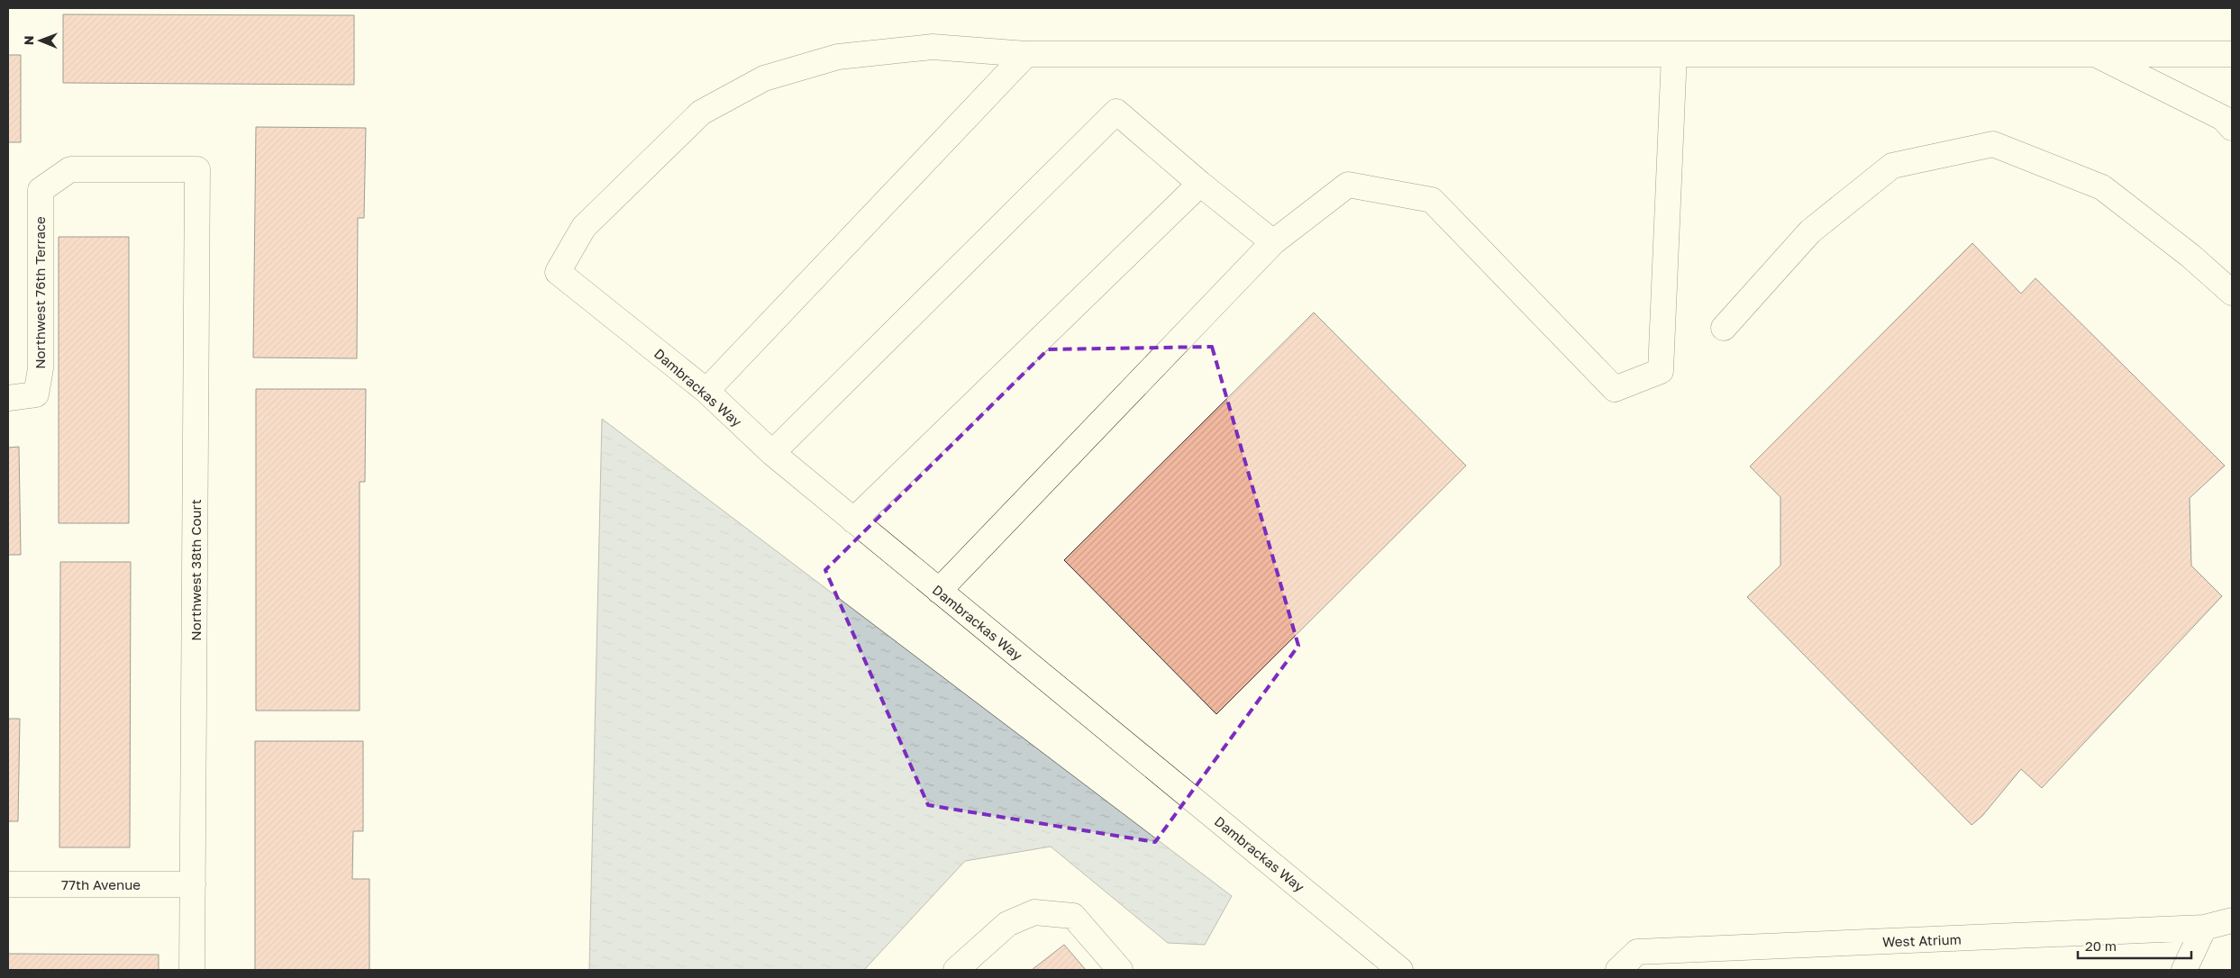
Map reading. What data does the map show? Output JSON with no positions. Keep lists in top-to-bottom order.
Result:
{
  "streets": {
    "street": [
      "Northwest 76th Terrace",
      "Dambrackas Way",
      "Northwest 38th Court",
      "77th Avenue",
      "West Atrium"
    ]
  },
  "crossings": [
    ["Northwest 76th Terrace", "Northwest 38th Court"],
    ["Northwest 38th Court", "77th Avenue"]
  ],
  "scale_bar": "20 m",
  "north": "left"
}
